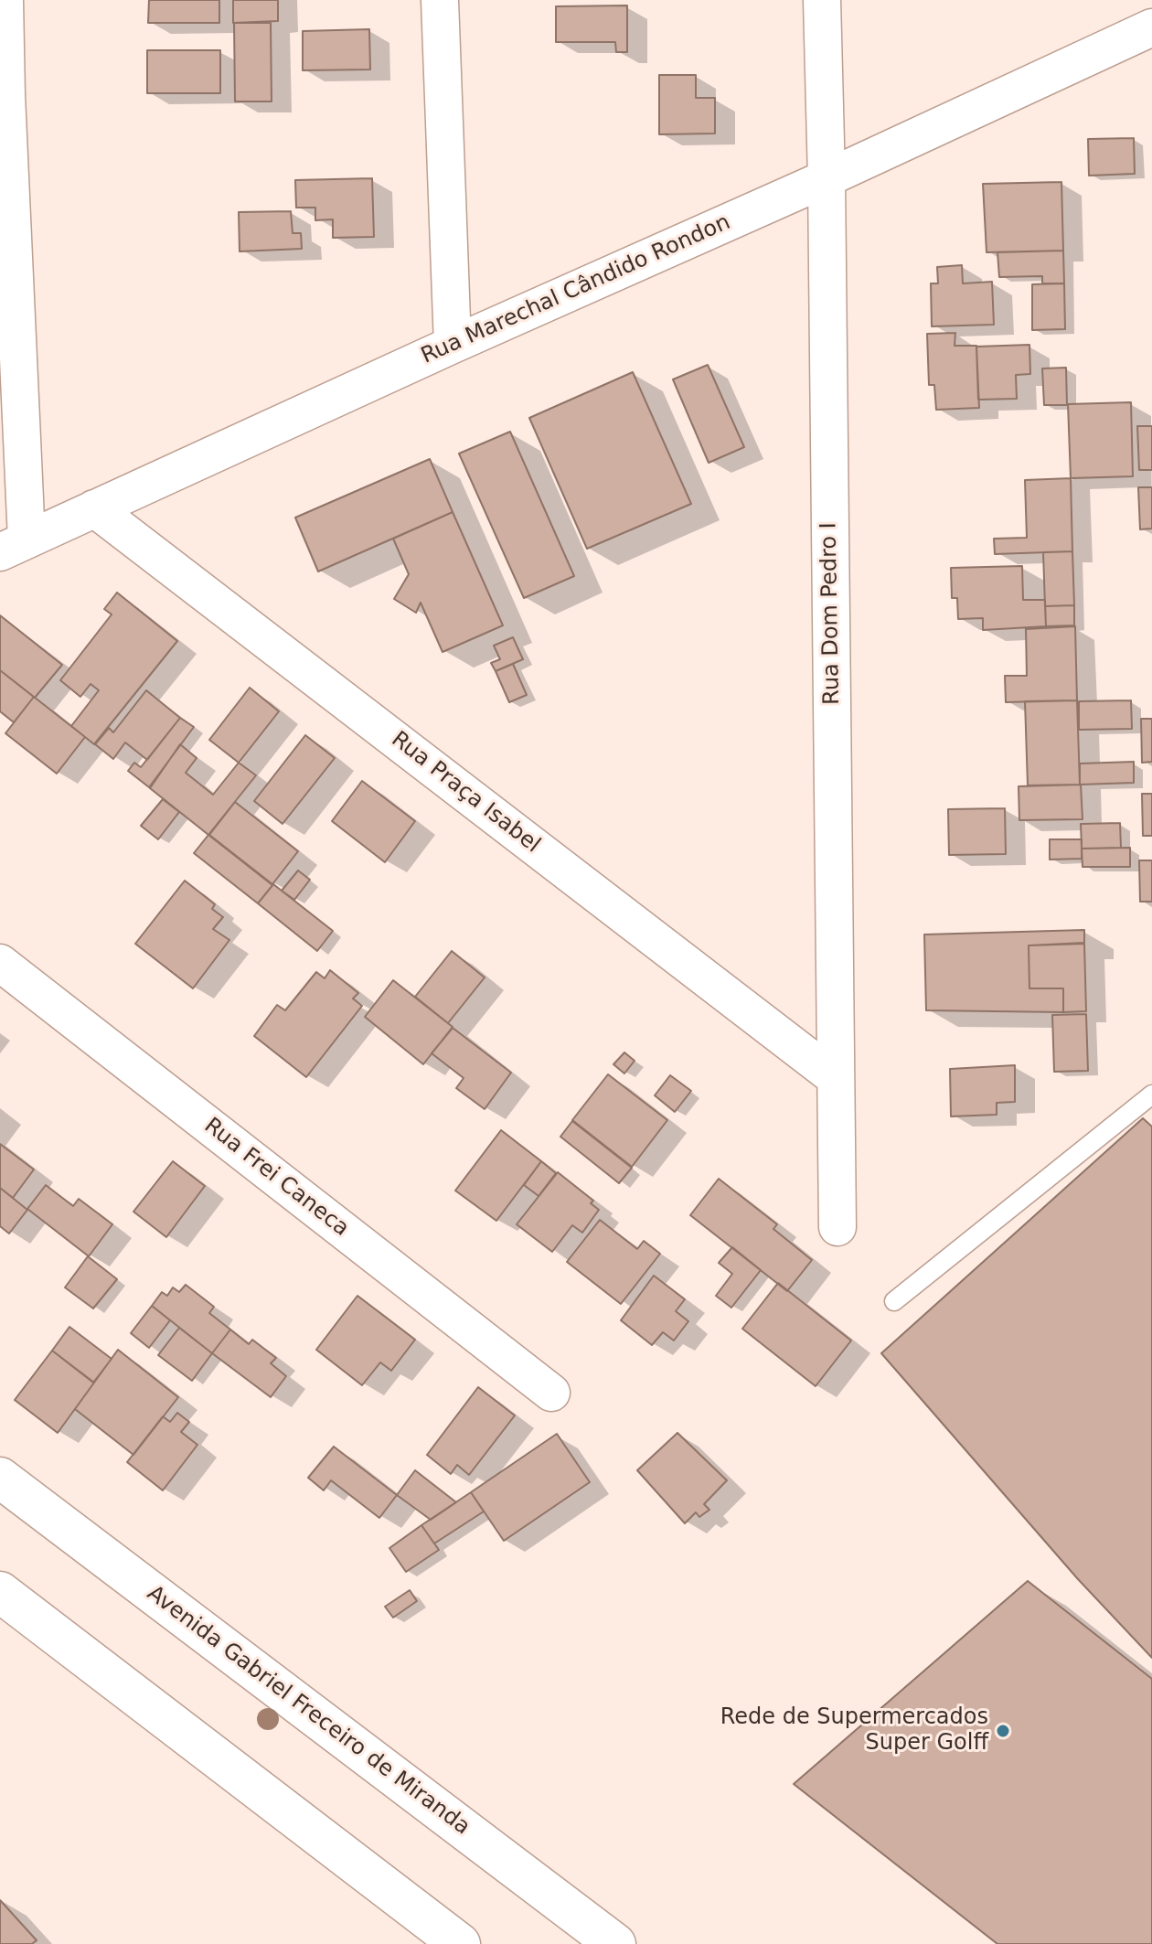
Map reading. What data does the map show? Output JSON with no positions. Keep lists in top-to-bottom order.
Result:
{
  "streets": {
    "street": [
      "Rua Marechal Cândido Rondon",
      "Rua Dom Pedro I",
      "Rua Praça Isabel",
      "Rua Frei Caneca",
      "Avenida Gabriel Freceiro de Miranda"
    ]
  },
  "crossings": [
    ["Rua Marechal Cândido Rondon", "Rua Dom Pedro I"],
    ["Rua Marechal Cândido Rondon", "Rua Praça Isabel"],
    ["Rua Dom Pedro I", "Rua Praça Isabel"]
  ],
  "places": ["Rede de Supermercados Super Golff"]
}
